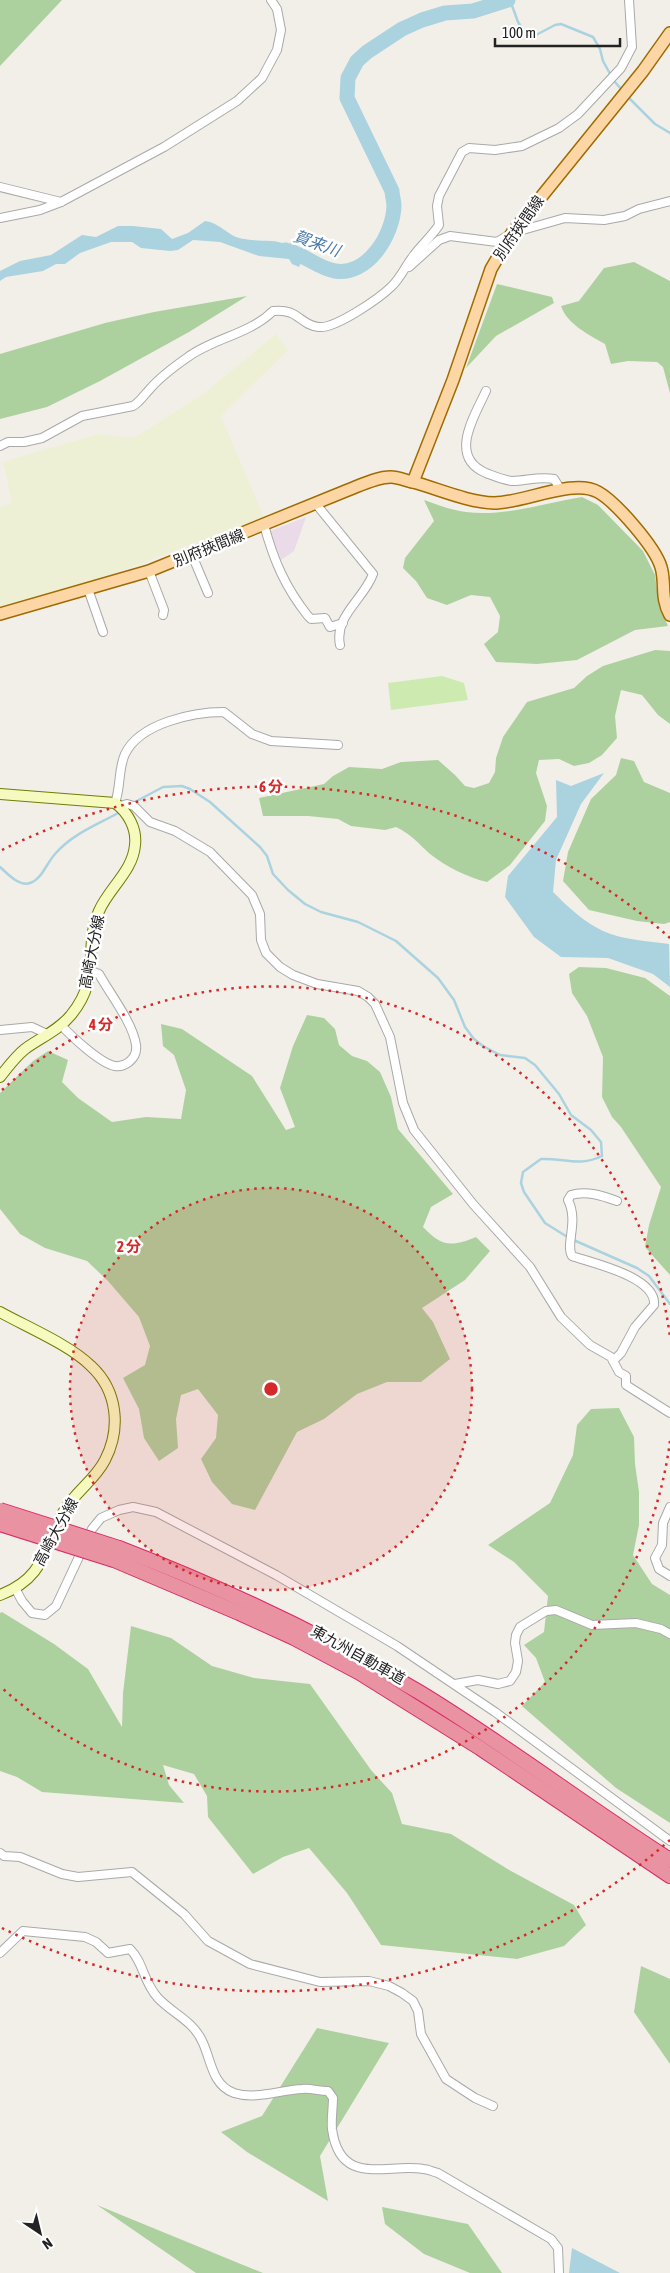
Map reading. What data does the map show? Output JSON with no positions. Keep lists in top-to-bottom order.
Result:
{
  "streets": {
    "highway": ["東九州自動車道"],
    "main road": ["別府挾間線", "高崎大分線"]
  },
  "water": ["賀来川"],
  "scale_bar": "100 m",
  "north": "bottom right",
  "rings": ["6 分", "4 分", "2 分"]
}
